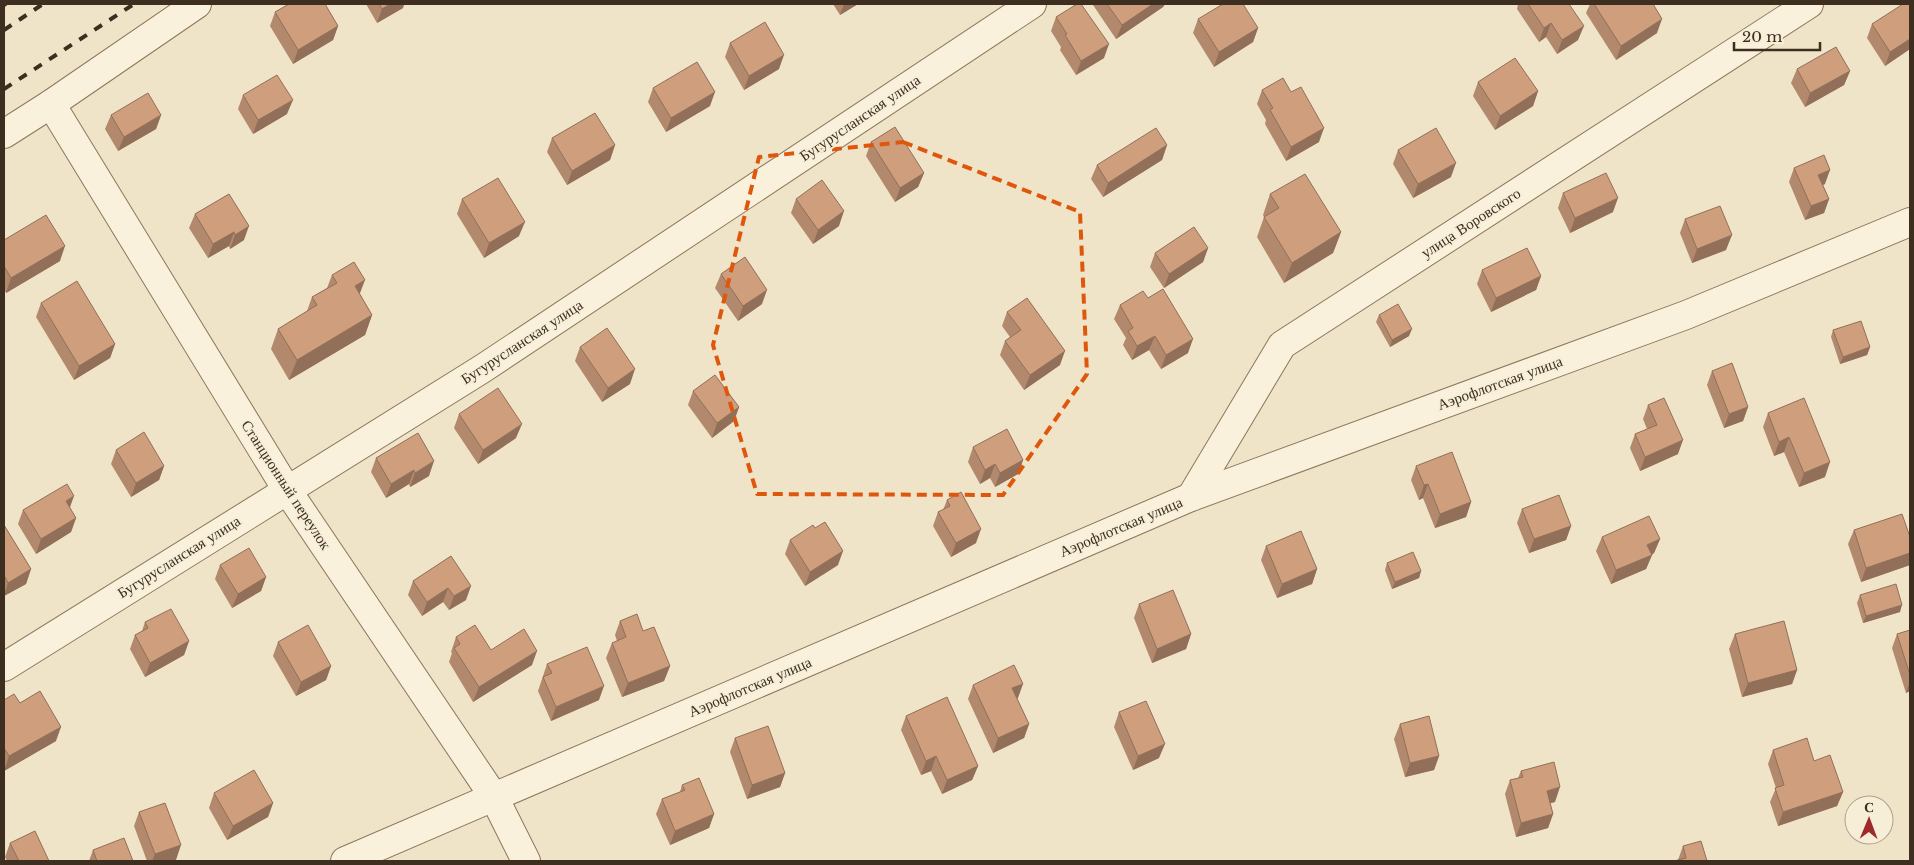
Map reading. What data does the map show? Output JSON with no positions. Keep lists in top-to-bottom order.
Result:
{
  "streets": {
    "street": [
      "Бугурусланская улица",
      "улица Воровского",
      "Аэрофлотская улица",
      "Станционный переулок"
    ]
  },
  "crossings": [
    ["Бугурусланская улица", "Станционный переулок"],
    ["улица Воровского", "Аэрофлотская улица"],
    ["Аэрофлотская улица", "Станционный переулок"]
  ],
  "scale_bar": "20 m",
  "north": "top"
}
